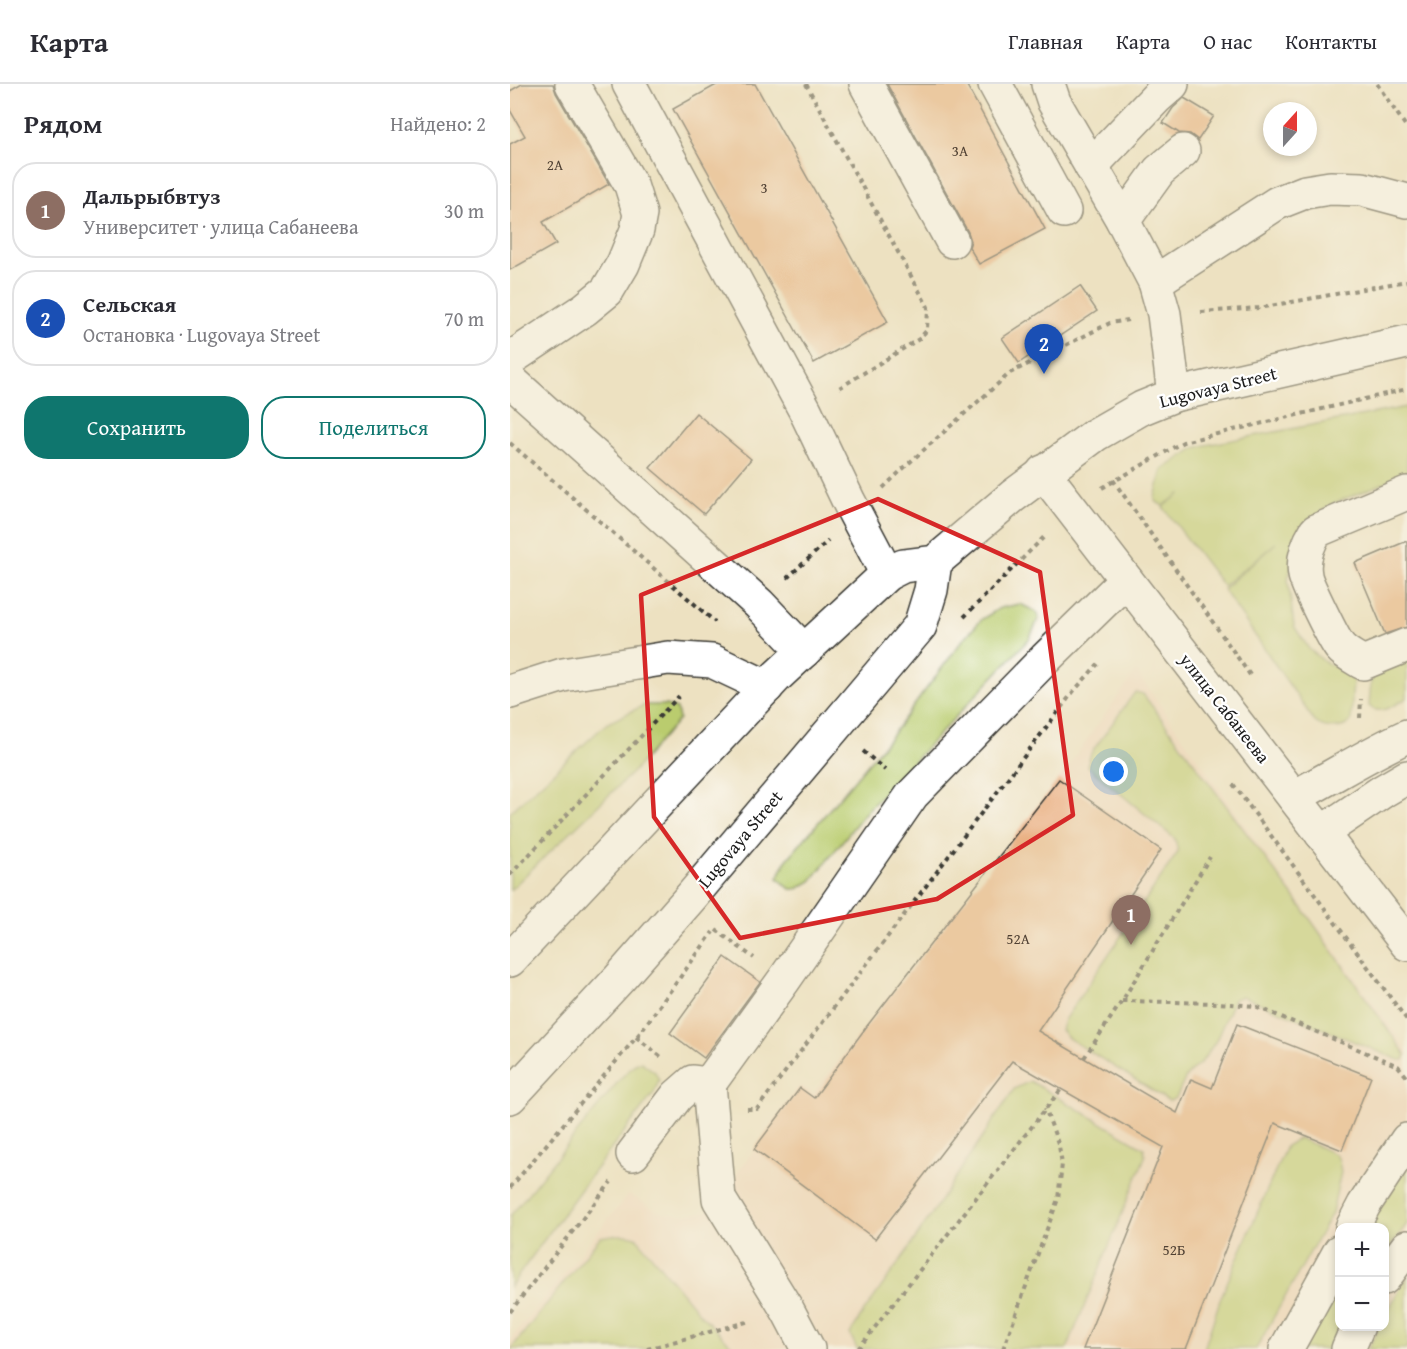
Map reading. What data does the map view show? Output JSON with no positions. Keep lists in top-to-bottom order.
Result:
{
  "streets": {
    "main road": ["Lugovaya Street", "улица Сабанеева"]
  },
  "crossings": [
    ["Lugovaya Street", "улица Сабанеева"]
  ],
  "house_numbers": [
    "3А",
    "2А",
    "3",
    "52А",
    "52Б"
  ],
  "north": "top",
  "page": {
    "header": "Карта",
    "nav": [
      "Главная",
      "Карта",
      "О нас",
      "Контакты"
    ],
    "heading": ["Рядом", "Найдено: 2"],
    "list": [
      {
        "mark": "1",
        "name": "Дальрыбвтуз",
        "note": "Университет · улица Сабанеева",
        "value": "30 m"
      },
      {
        "mark": "2",
        "name": "Сельская",
        "note": "Остановка · Lugovaya Street",
        "value": "70 m"
      }
    ],
    "pins": ["2", "1"],
    "buttons": ["Сохранить", "Поделиться"],
    "map_buttons": ["+", "−"]
  }
}
